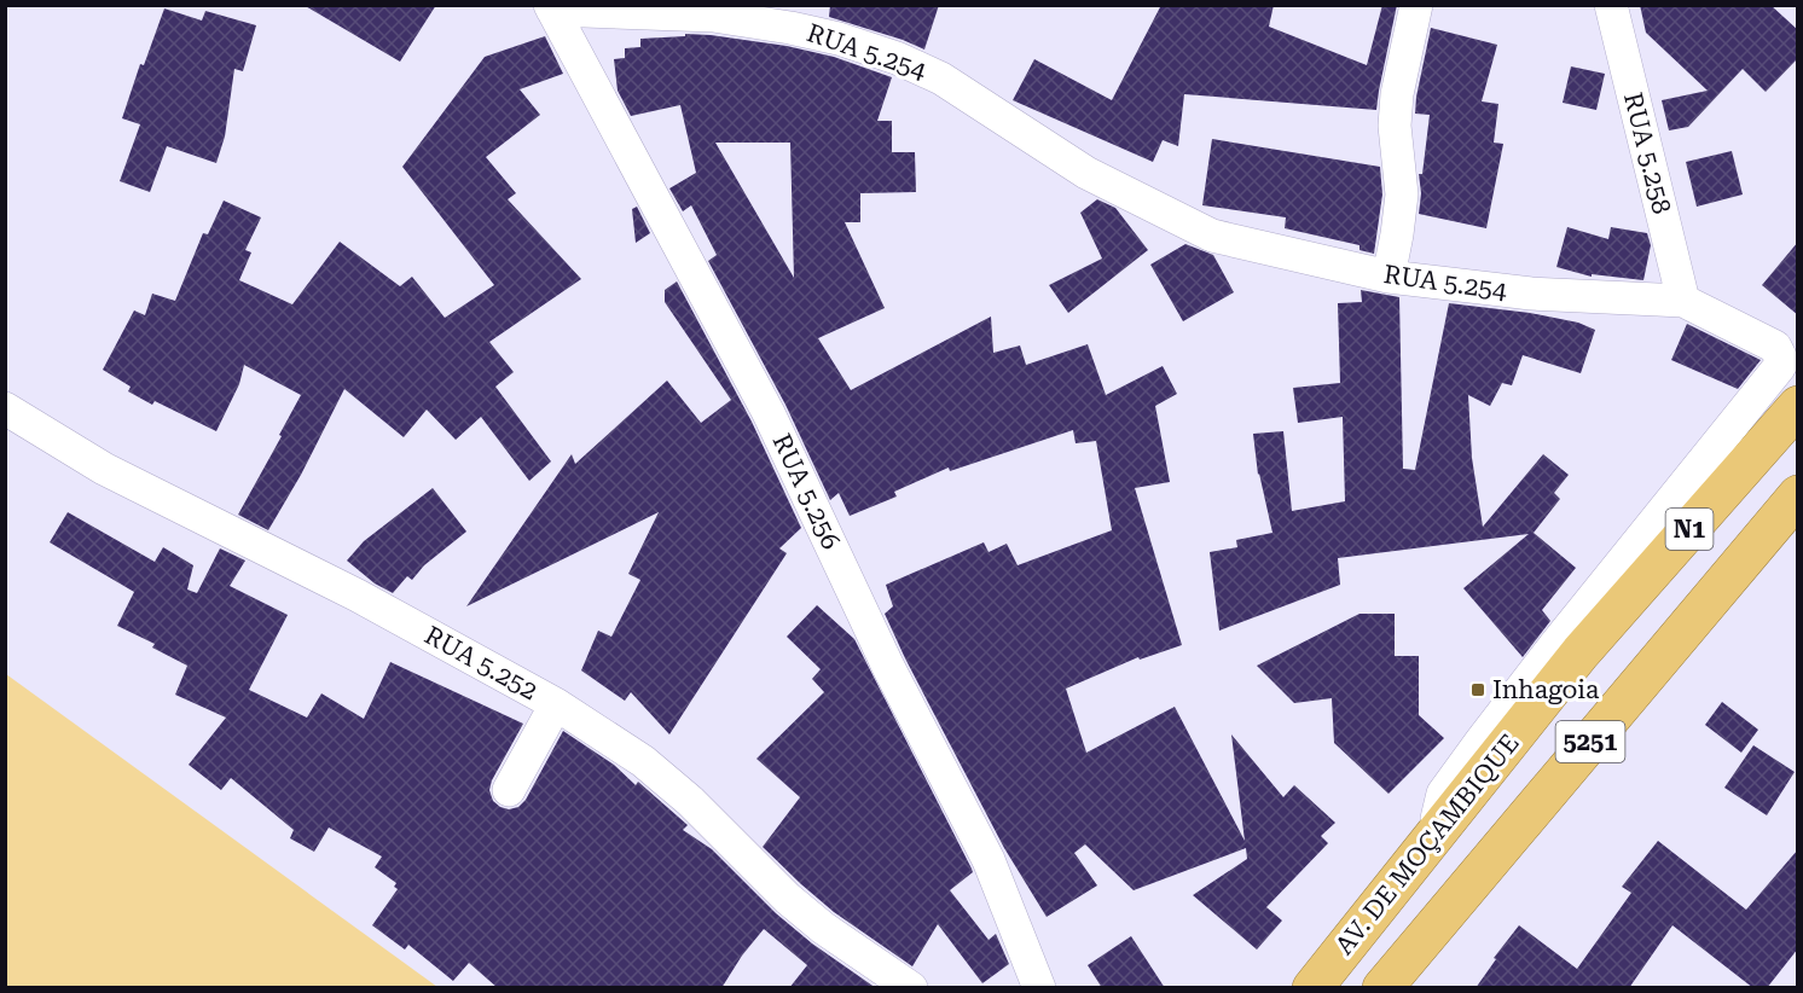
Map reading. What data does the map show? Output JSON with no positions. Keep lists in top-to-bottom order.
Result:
{
  "streets": {
    "highway": ["N1", "5251", "AV. DE MOÇAMBIQUE"],
    "street": [
      "RUA 5.254",
      "RUA 5.258",
      "RUA 5.256",
      "RUA 5.252"
    ]
  },
  "crossings": [
    ["RUA 5.254", "RUA 5.258"],
    ["RUA 5.254", "RUA 5.256"],
    ["RUA 5.254", "AV. DE MOÇAMBIQUE"]
  ],
  "places": {
    "transit": ["Inhagoia"]
  }
}
